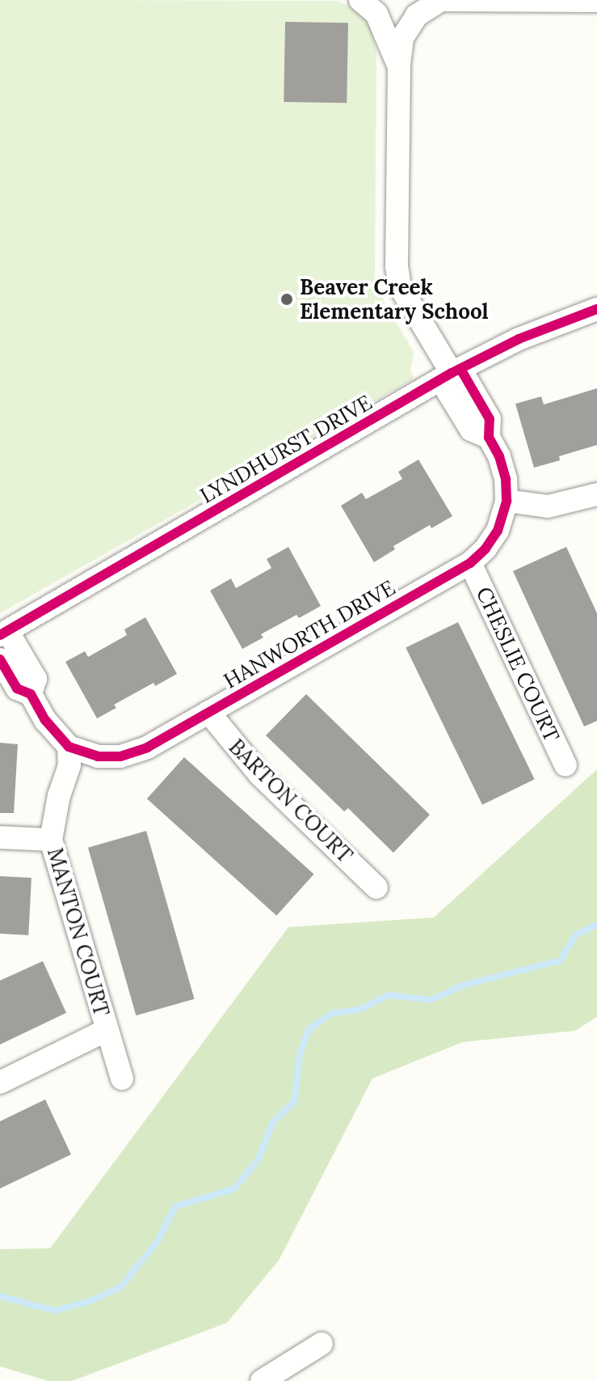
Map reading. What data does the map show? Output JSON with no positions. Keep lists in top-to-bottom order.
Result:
{
  "streets": {
    "street": [
      "LYNDHURST DRIVE",
      "HANWORTH DRIVE",
      "CHESLIE COURT",
      "BARTON COURT",
      "MANTON COURT"
    ]
  },
  "crossings": [
    ["LYNDHURST DRIVE", "HANWORTH DRIVE"],
    ["HANWORTH DRIVE", "CHESLIE COURT"],
    ["HANWORTH DRIVE", "BARTON COURT"],
    ["HANWORTH DRIVE", "MANTON COURT"]
  ],
  "places": ["Beaver Creek Elementary School"]
}
